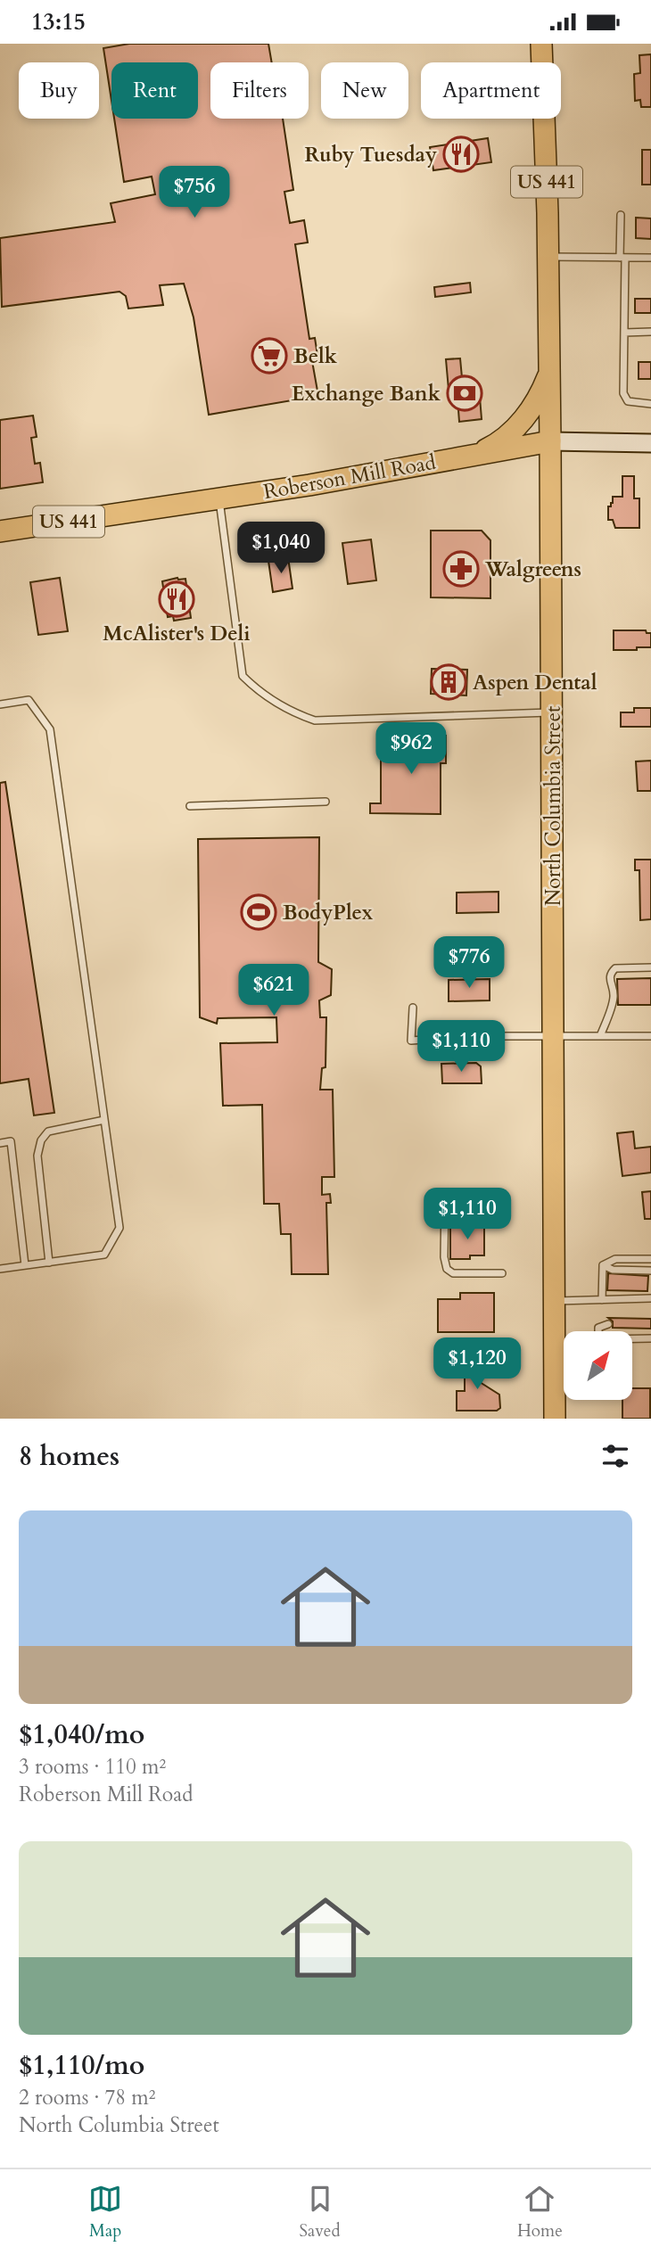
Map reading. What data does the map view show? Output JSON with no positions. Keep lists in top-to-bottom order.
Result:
{
  "streets": {
    "main road": ["US 441", "Roberson Mill Road", "North Columbia Street"]
  },
  "crossings": [
    ["US 441", "Roberson Mill Road"],
    ["US 441", "North Columbia Street"],
    ["Roberson Mill Road", "North Columbia Street"]
  ],
  "places": {
    "restaurant": ["Ruby Tuesday", "McAlister's Deli"],
    "supermarket": ["Belk"],
    "bank": ["Exchange Bank"],
    "pharmacy": ["Walgreens"],
    "building": ["Aspen Dental"],
    "sports": ["BodyPlex"]
  },
  "north": "top right",
  "page": {
    "status": "13:15",
    "chip": [
      "Buy",
      "Rent",
      "Filters",
      "New",
      "Apartment"
    ],
    "price": [
      "$756",
      "$1,040",
      "$962",
      "$776",
      "$621",
      "$1,110",
      "$1,110",
      "$1,120"
    ],
    "heading": "8 homes",
    "list": [
      {
        "name": "$1,040/mo",
        "note": "3 rooms · 110 m² · Roberson Mill Road"
      },
      {
        "name": "$1,110/mo",
        "note": "2 rooms · 78 m² · North Columbia Street"
      }
    ],
    "tabs": ["Map", "Saved", "Home"]
  }
}
